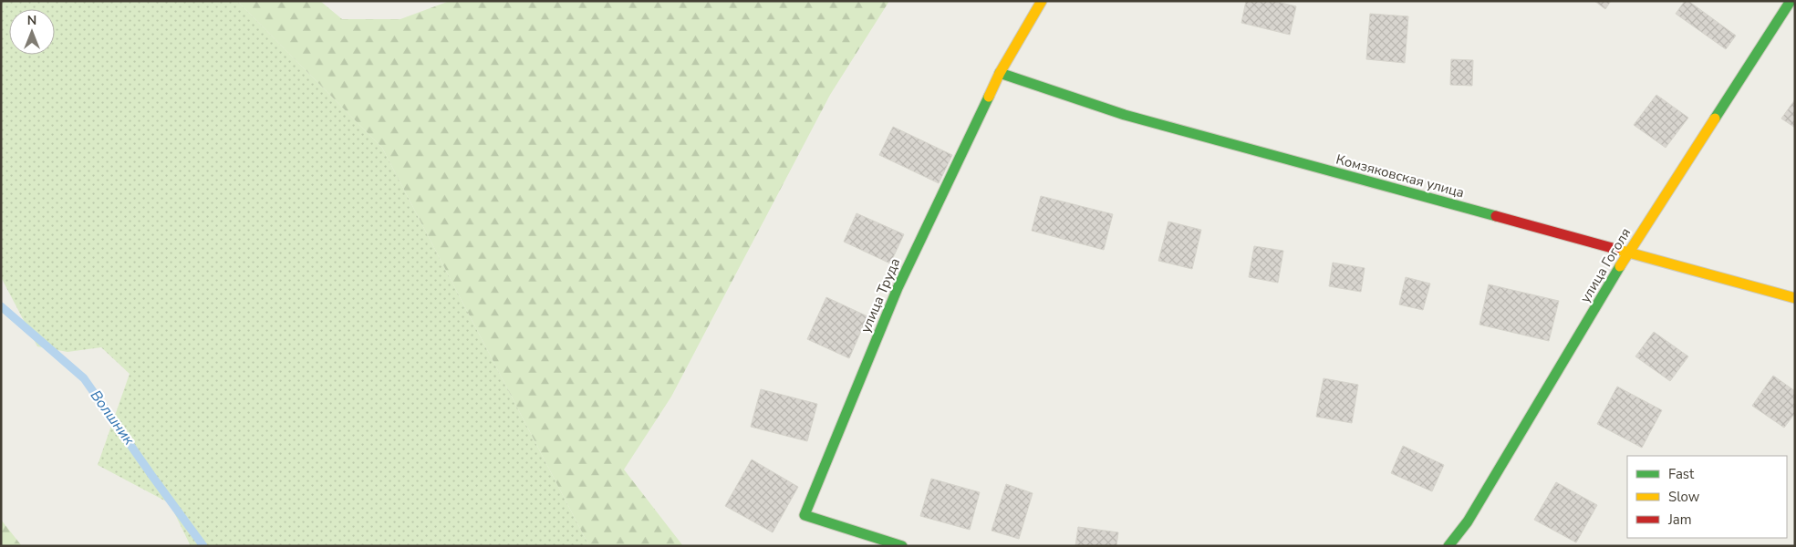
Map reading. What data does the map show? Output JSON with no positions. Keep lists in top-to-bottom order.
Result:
{
  "streets": {
    "street": ["Комзяковская улица", "улица Гоголя", "улица Труда"]
  },
  "crossings": [
    ["Комзяковская улица", "улица Гоголя"],
    ["Комзяковская улица", "улица Труда"]
  ],
  "water": ["Волшник"],
  "legend": ["Fast", "Slow", "Jam"],
  "north": "top"
}
